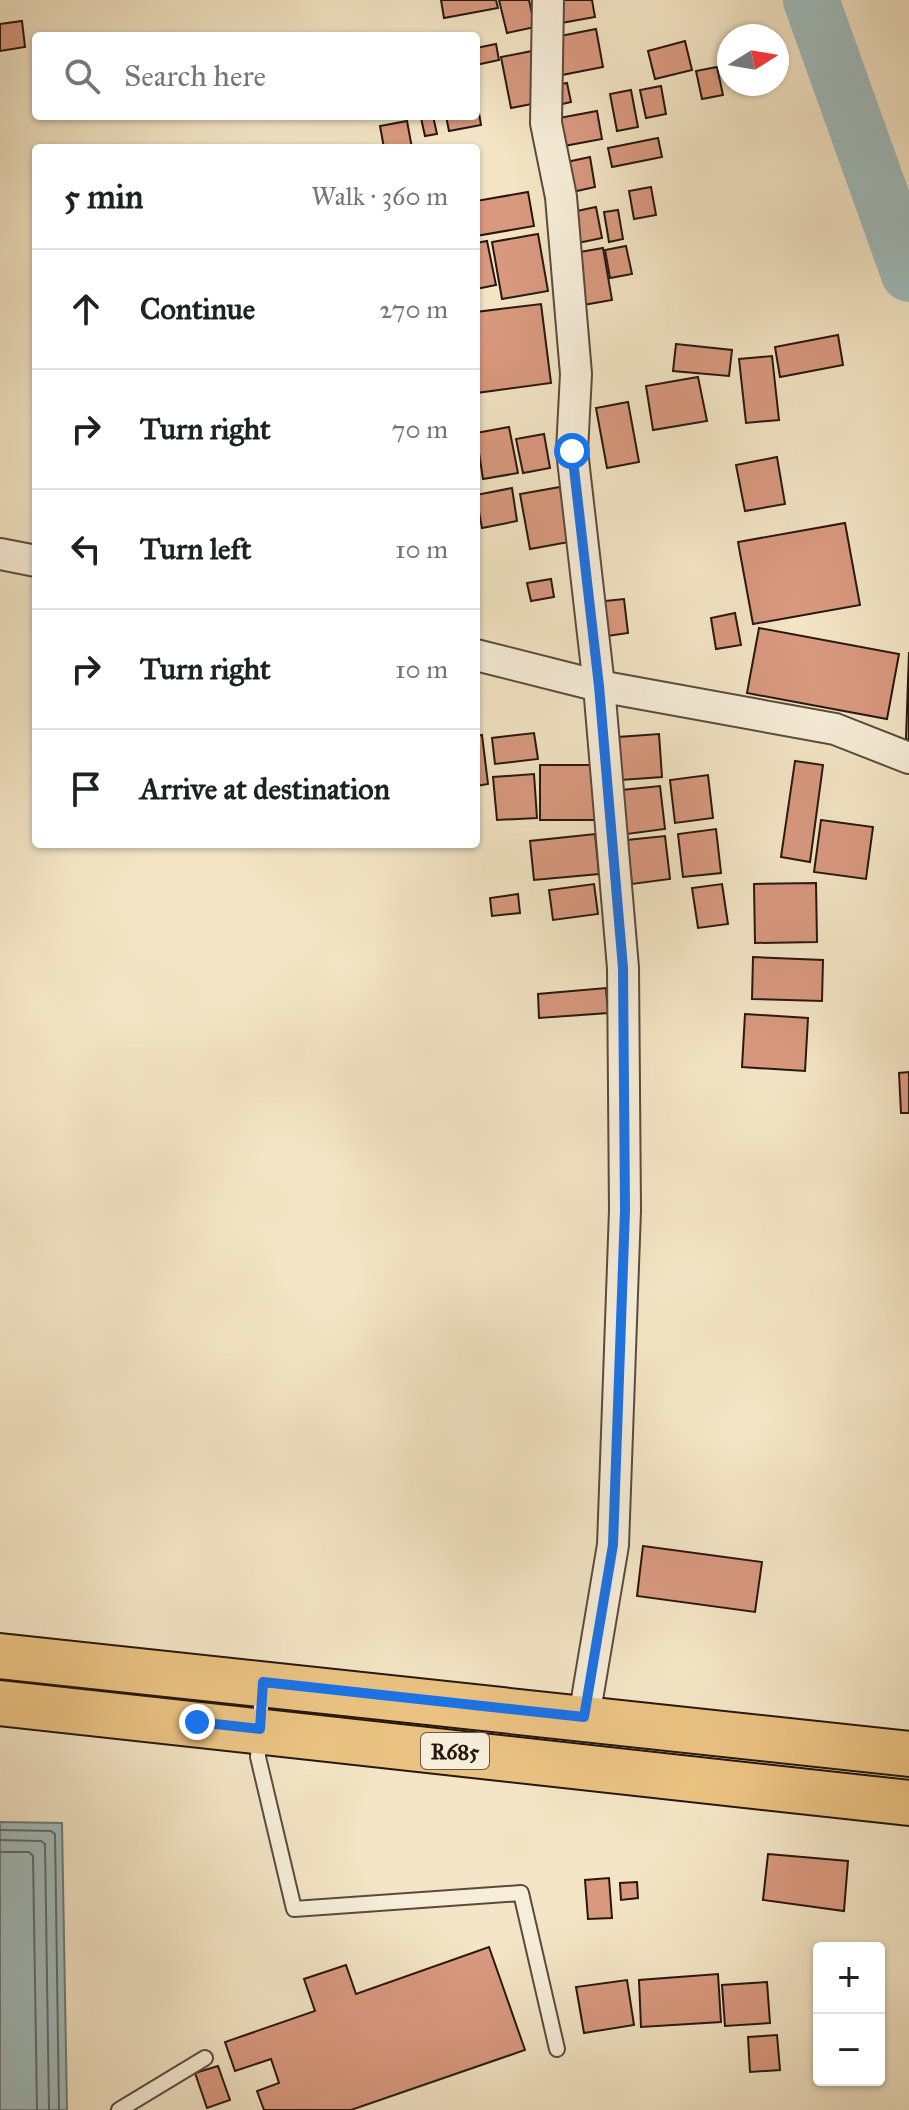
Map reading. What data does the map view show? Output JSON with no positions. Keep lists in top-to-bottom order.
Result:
{
  "streets": {
    "main road": ["R685"]
  },
  "north": "right",
  "page": {
    "search": "Search here",
    "heading": ["5 min", "Walk · 360 m"],
    "list": [
      ["Continue", "270 m"],
      ["Turn right", "70 m"],
      ["Turn left", "10 m"],
      ["Turn right", "10 m"],
      "Arrive at destination"
    ],
    "map_buttons": ["+", "−"]
  }
}
